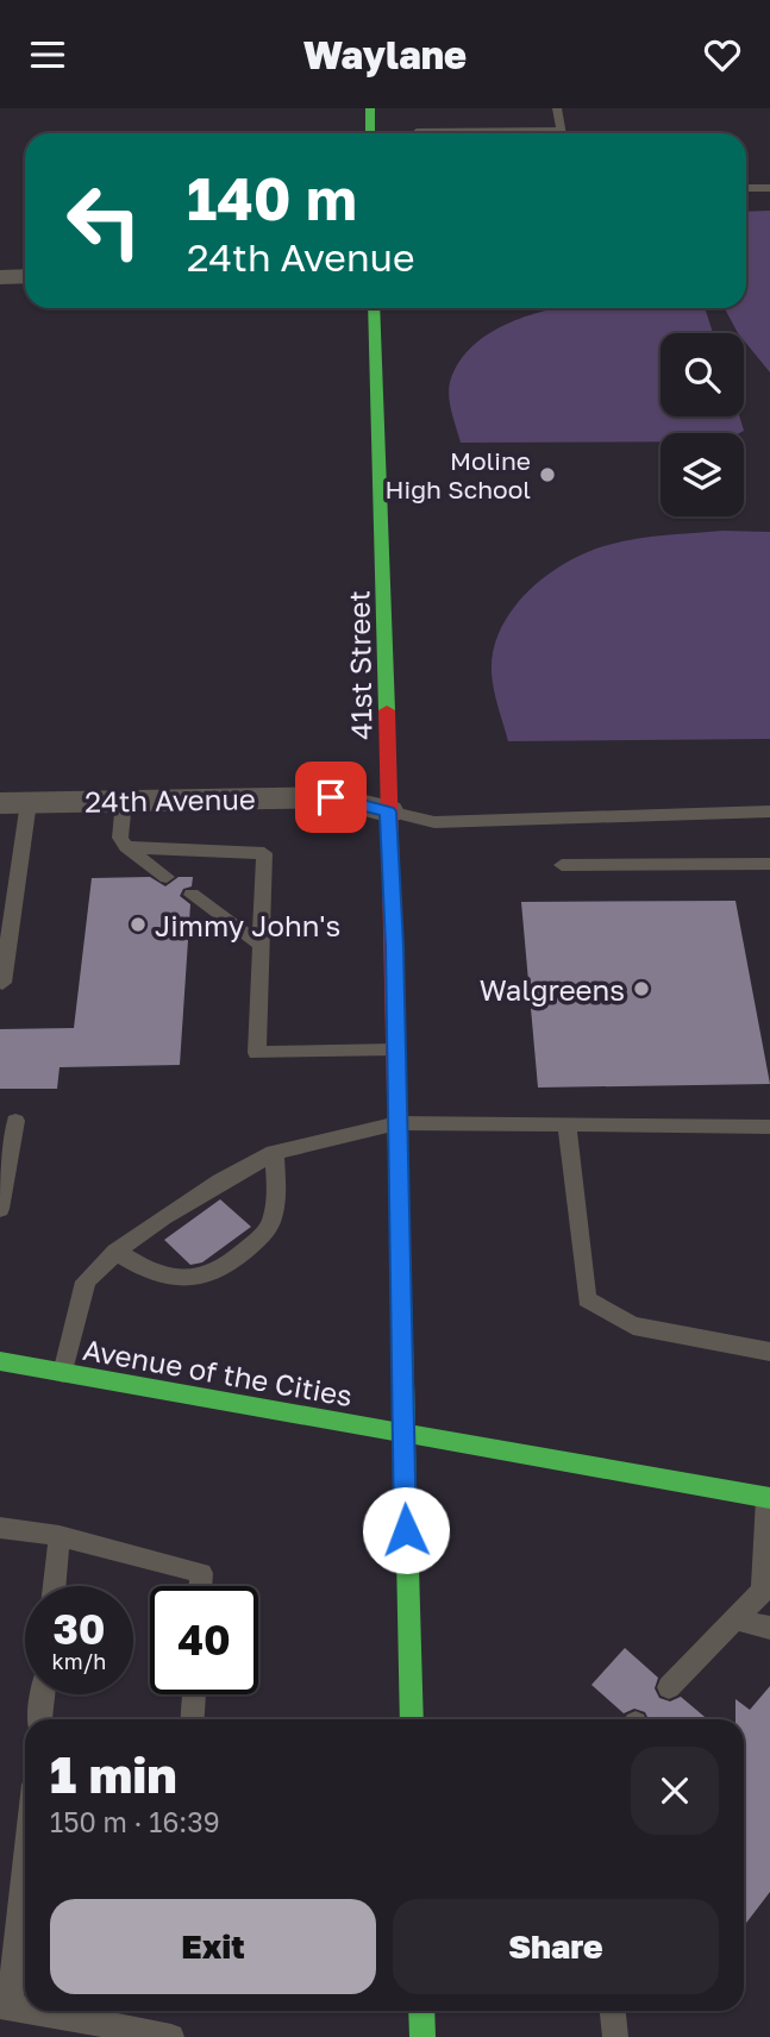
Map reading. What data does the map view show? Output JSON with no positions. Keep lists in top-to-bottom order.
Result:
{
  "streets": {
    "street": ["41st Street", "24th Avenue", "Avenue of the Cities"]
  },
  "crossings": [
    ["41st Street", "24th Avenue"],
    ["41st Street", "Avenue of the Cities"]
  ],
  "places": ["Moline High School", "Jimmy John's", "Walgreens"],
  "page": {
    "header": "Waylane",
    "turn": ["140 m", "24th Avenue"],
    "speed": "30 km/h",
    "limit": "40",
    "heading": ["1 min", "150 m · 16:39"],
    "buttons": ["Exit", "Share"]
  }
}
